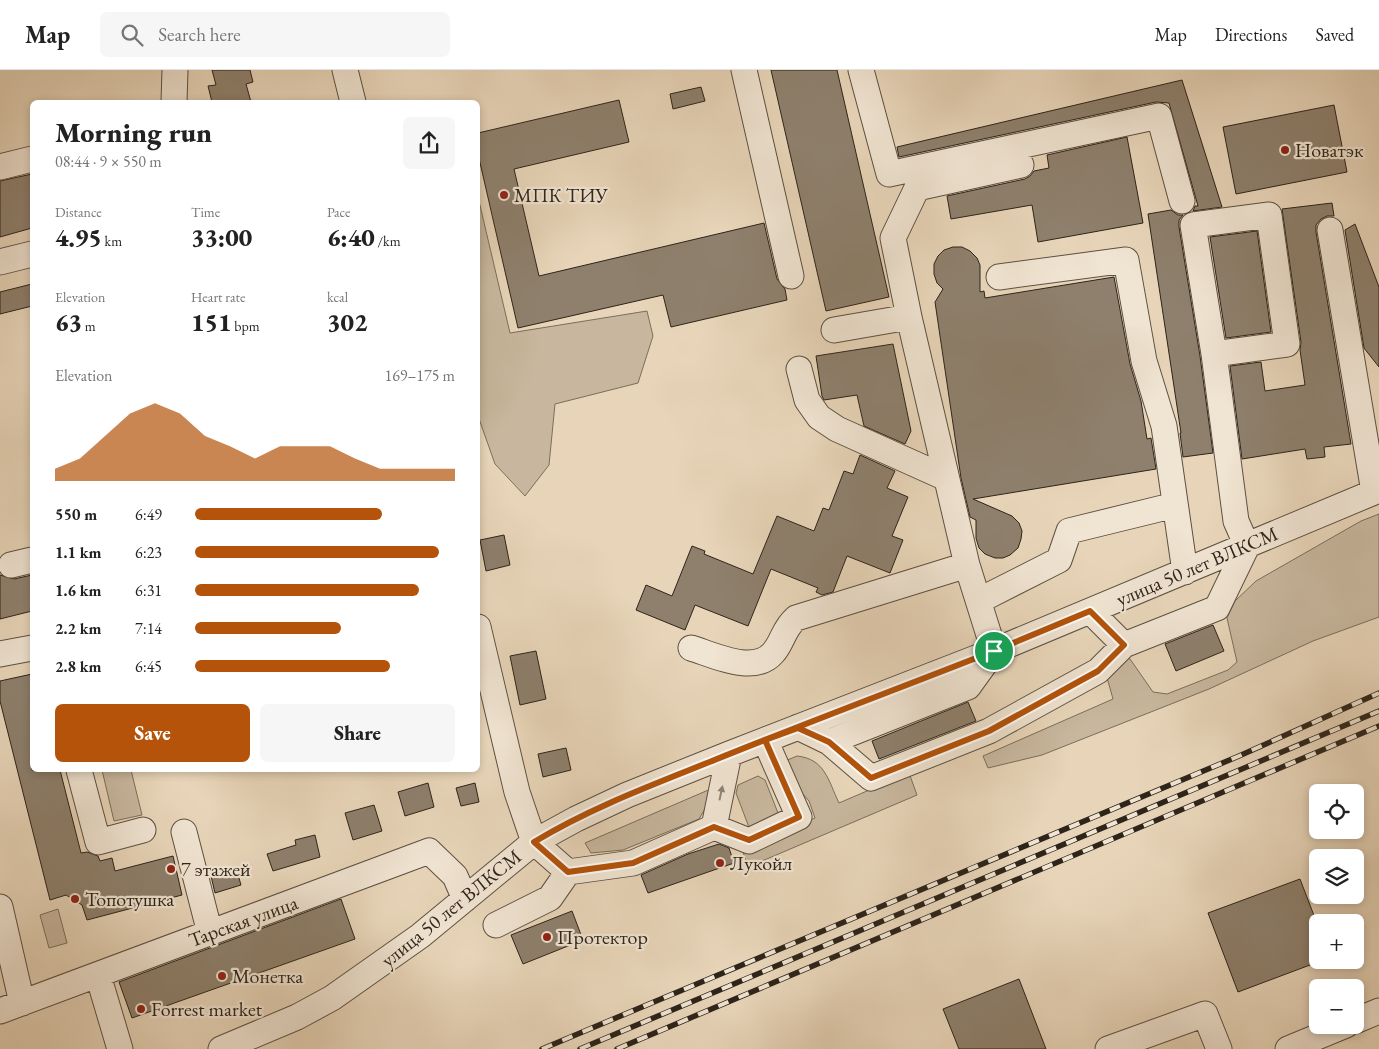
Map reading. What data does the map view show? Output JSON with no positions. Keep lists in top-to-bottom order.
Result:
{
  "streets": {
    "street": ["улица 50 лет ВЛКСМ", "Тарская улица"]
  },
  "crossings": [
    ["улица 50 лет ВЛКСМ", "Тарская улица"]
  ],
  "places": [
    "Новатэк",
    "МПК ТИУ",
    "Лукойл",
    "7 этажей",
    "Топотушка",
    "Протектор",
    "Монетка",
    "Forrest market"
  ],
  "page": {
    "header": "Map",
    "search": "Search here",
    "nav": ["Map", "Directions", "Saved"],
    "heading": ["Morning run", "08:44 · 9 × 550 m"],
    "stats": [
      ["Distance", "4.95 km"],
      ["Time", "33:00"],
      ["Pace", "6:40 /km"],
      ["Elevation", "63 m"],
      ["Heart rate", "151 bpm"],
      ["kcal", "302"]
    ],
    "chart": ["Elevation", "169–175 m"],
    "list": [
      {
        "name": "550 m",
        "note": "6:49"
      },
      {
        "name": "1.1 km",
        "note": "6:23"
      },
      {
        "name": "1.6 km",
        "note": "6:31"
      },
      {
        "name": "2.2 km",
        "note": "7:14"
      },
      {
        "name": "2.8 km",
        "note": "6:45"
      }
    ],
    "buttons": ["Save", "Share"],
    "map_buttons": ["+", "−"]
  }
}
